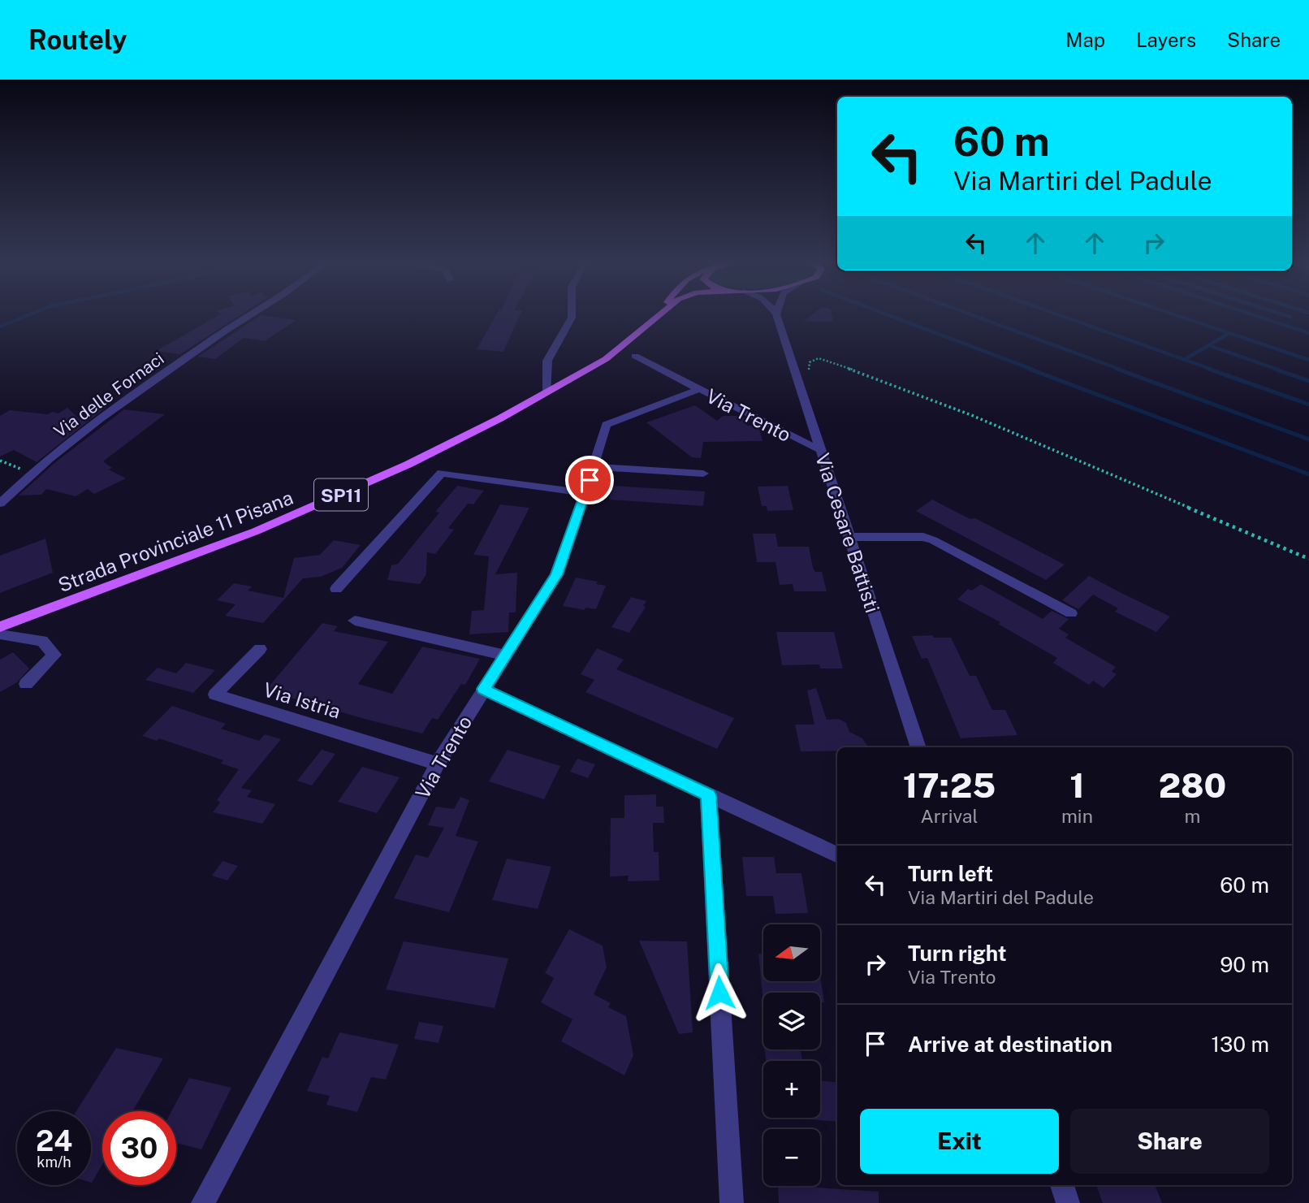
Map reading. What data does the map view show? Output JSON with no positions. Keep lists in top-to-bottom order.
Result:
{
  "streets": {
    "main road": ["SP11", "Strada Provinciale 11 Pisana"],
    "street": [
      "Via delle Fornaci",
      "Via Trento",
      "Via Cesare Battisti",
      "Via Istria"
    ]
  },
  "crossings": [
    ["Via Trento", "Via Cesare Battisti"],
    ["Via Trento", "Via Istria"]
  ],
  "north": "left",
  "page": {
    "header": "Routely",
    "nav": ["Map", "Layers", "Share"],
    "turn": ["60 m", "Via Martiri del Padule"],
    "eta": [
      "17:25",
      "Arrival",
      "1",
      "min",
      "280",
      "m"
    ],
    "list": [
      {
        "name": "Turn left",
        "note": "Via Martiri del Padule",
        "value": "60 m"
      },
      {
        "name": "Turn right",
        "note": "Via Trento",
        "value": "90 m"
      },
      {
        "name": "Arrive at destination",
        "value": "130 m"
      }
    ],
    "map_buttons": ["+", "−"],
    "buttons": ["Exit", "Share"],
    "speed": "24 km/h",
    "limit": "30"
  }
}
